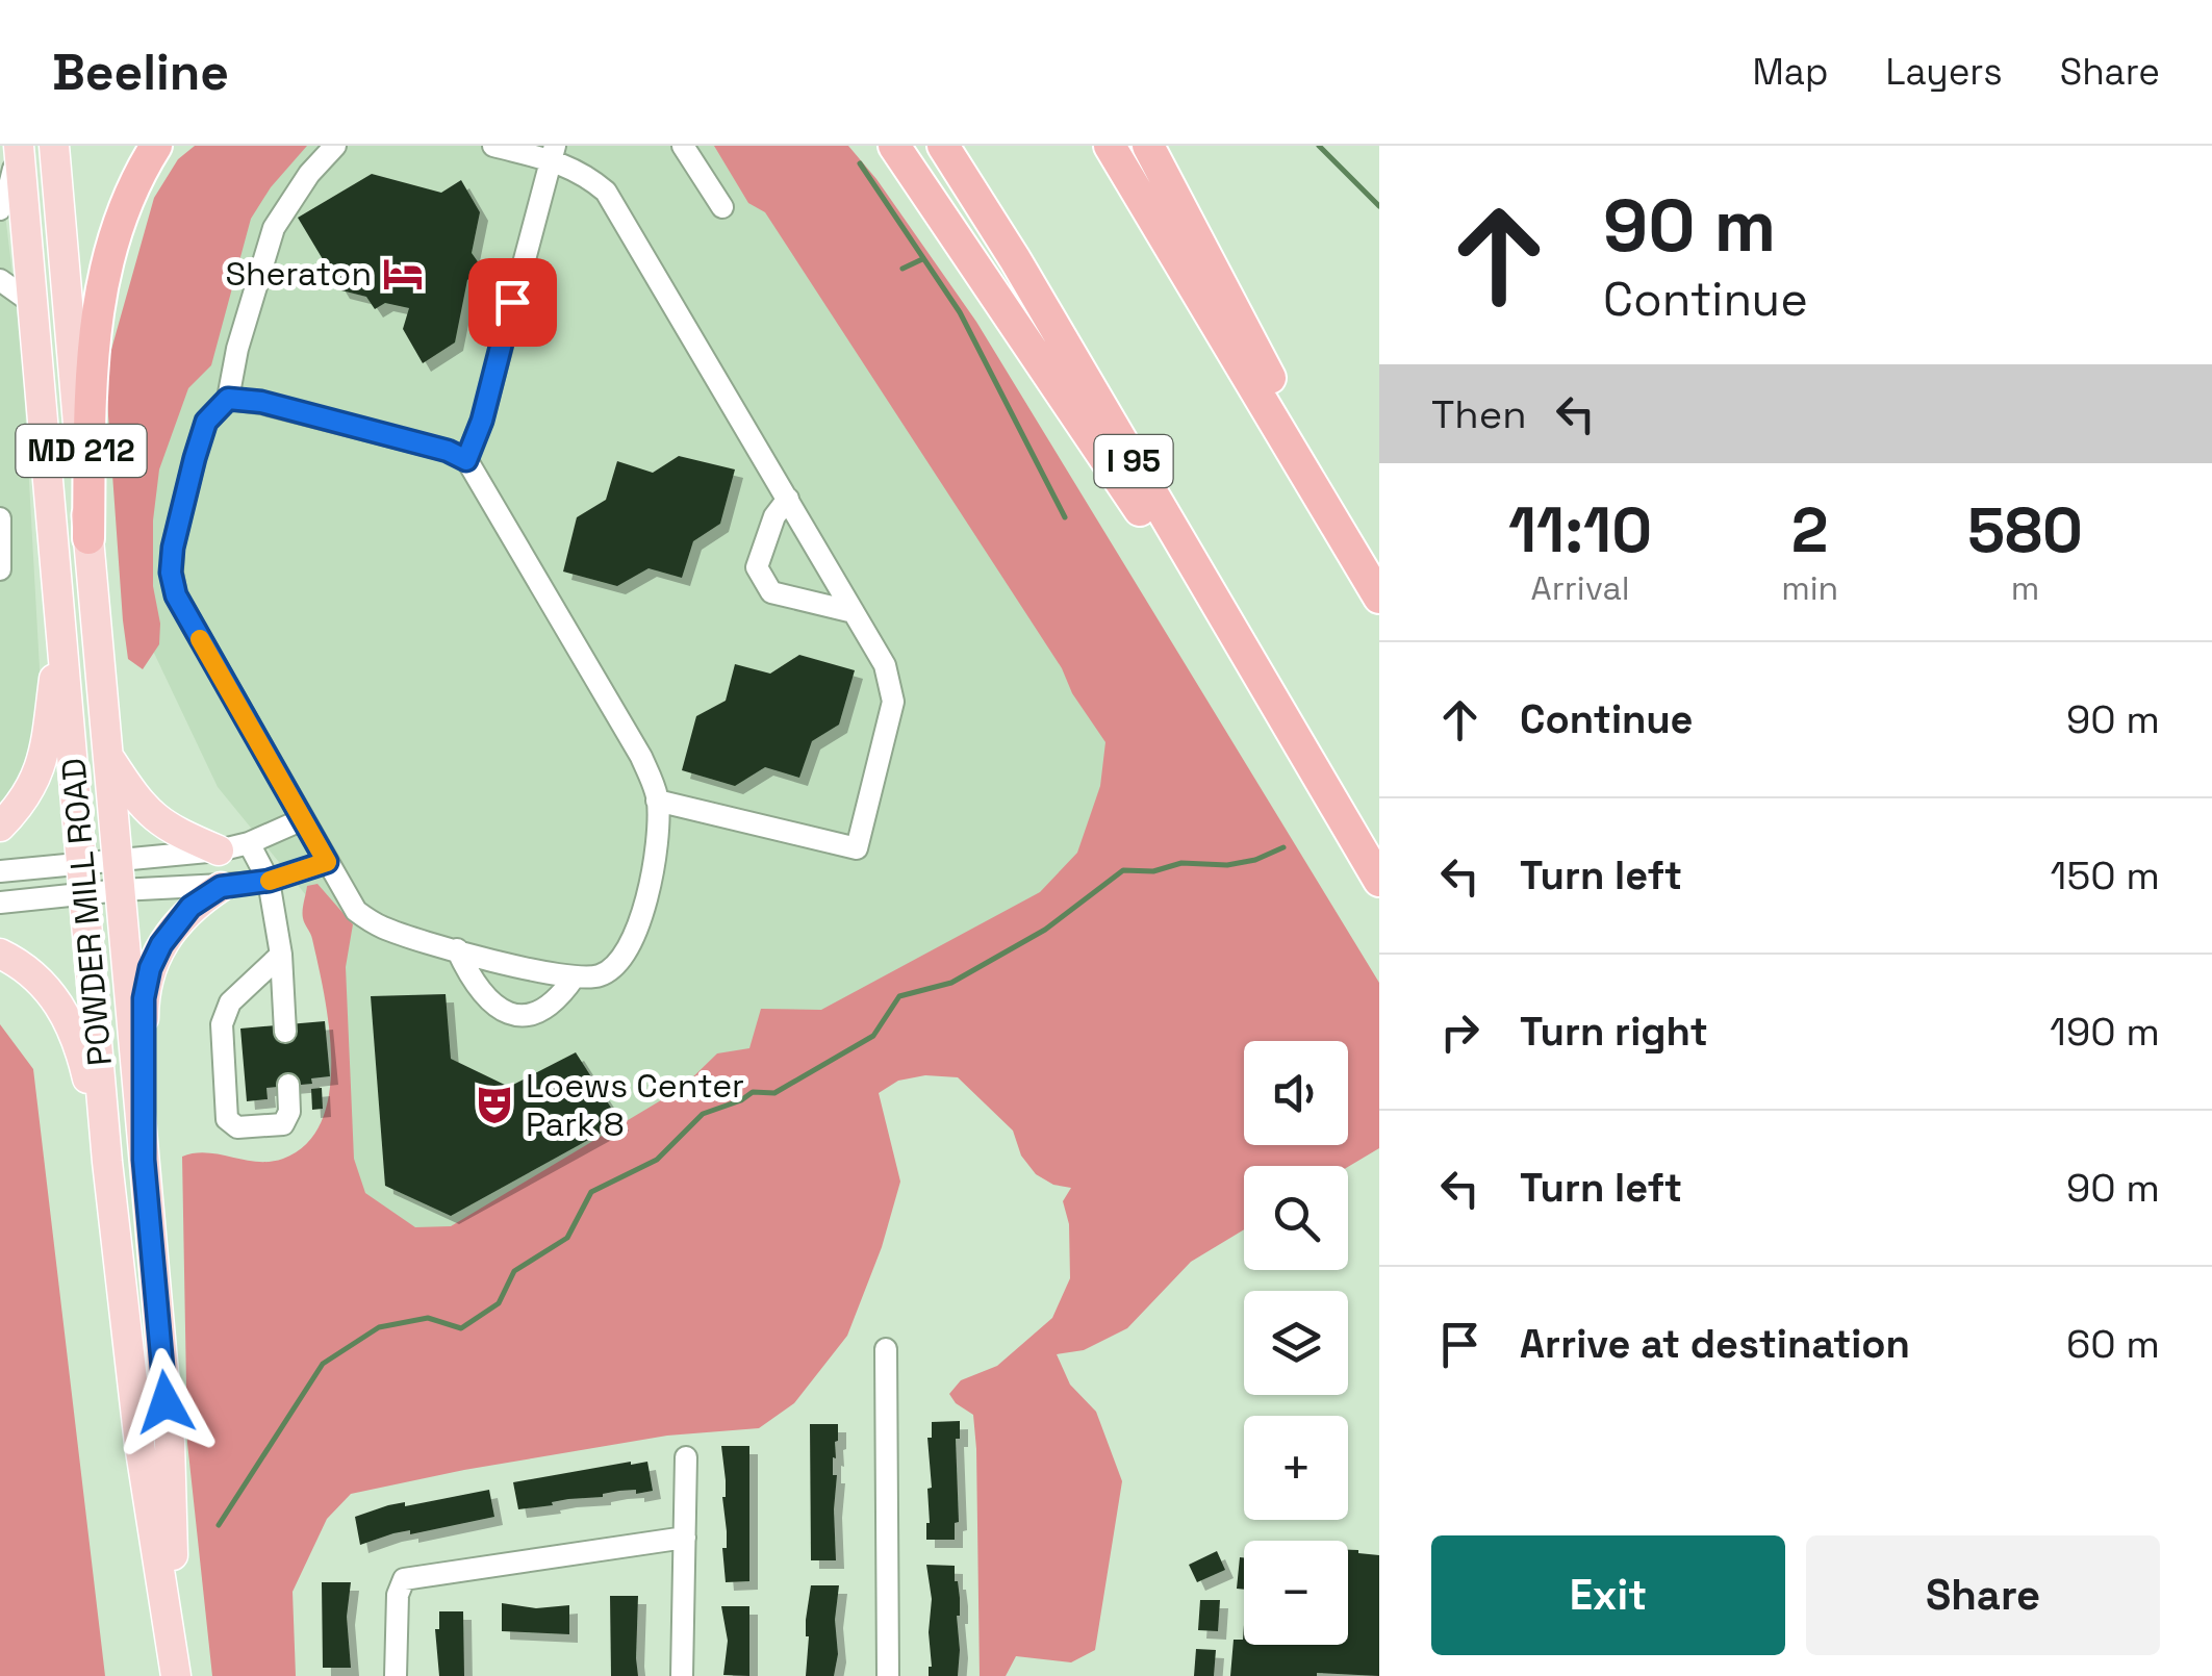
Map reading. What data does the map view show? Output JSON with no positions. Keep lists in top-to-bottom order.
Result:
{
  "streets": {
    "highway": ["I 95"],
    "main road": ["MD 212", "POWDER MILL ROAD"]
  },
  "places": {
    "hotel": ["Sheraton"],
    "theatre": ["Loews Center Park 8"]
  },
  "page": {
    "header": "Beeline",
    "nav": ["Map", "Layers", "Share"],
    "turn": ["90 m", "Continue"],
    "then": "Then",
    "eta": [
      "11:10",
      "Arrival",
      "2",
      "min",
      "580",
      "m"
    ],
    "list": [
      {
        "name": "Continue",
        "value": "90 m"
      },
      {
        "name": "Turn left",
        "value": "150 m"
      },
      {
        "name": "Turn right",
        "value": "190 m"
      },
      {
        "name": "Turn left",
        "value": "90 m"
      },
      {
        "name": "Arrive at destination",
        "value": "60 m"
      }
    ],
    "map_buttons": ["+", "−"],
    "buttons": ["Exit", "Share"]
  }
}
